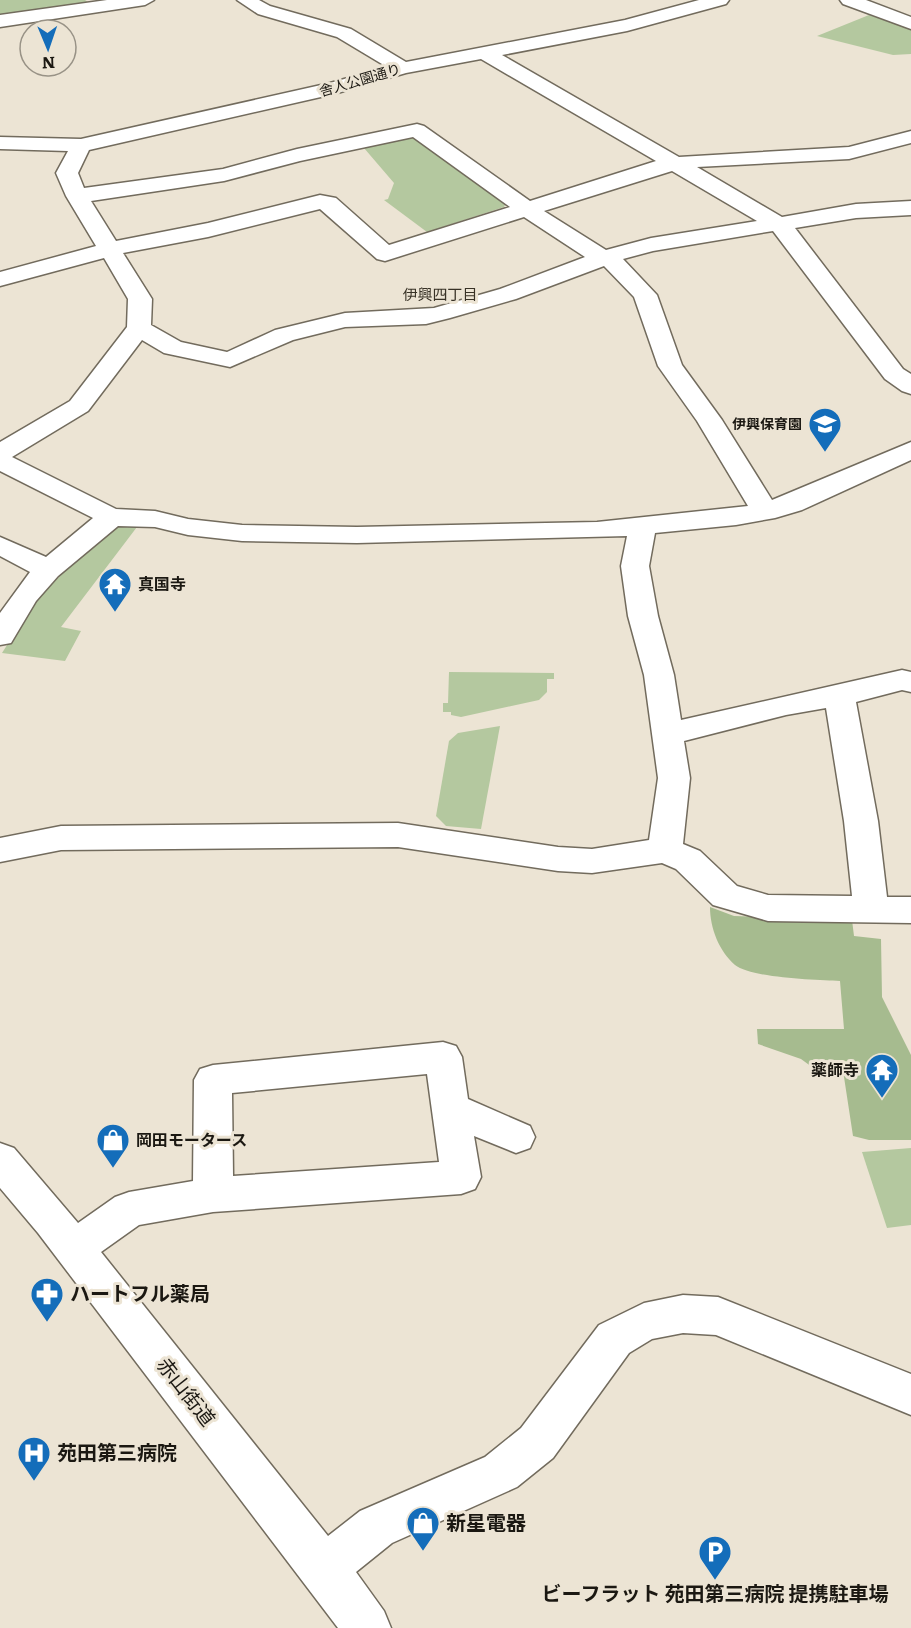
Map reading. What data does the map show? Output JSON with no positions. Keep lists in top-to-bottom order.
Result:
{
  "streets": {
    "street": ["舎人公園通り", "赤山街道"]
  },
  "districts": ["伊興四丁目"],
  "places": {
    "school or university": ["伊興保育園"],
    "temple": ["真国寺", "薬師寺"],
    "shop": ["岡田モータース", "新星電器"],
    "pharmacy": ["ハートフル薬局"],
    "hospital": ["苑田第三病院"],
    "parking": ["ビーフラット 苑田第三病院 提携駐車場"]
  },
  "north": "bottom"
}
